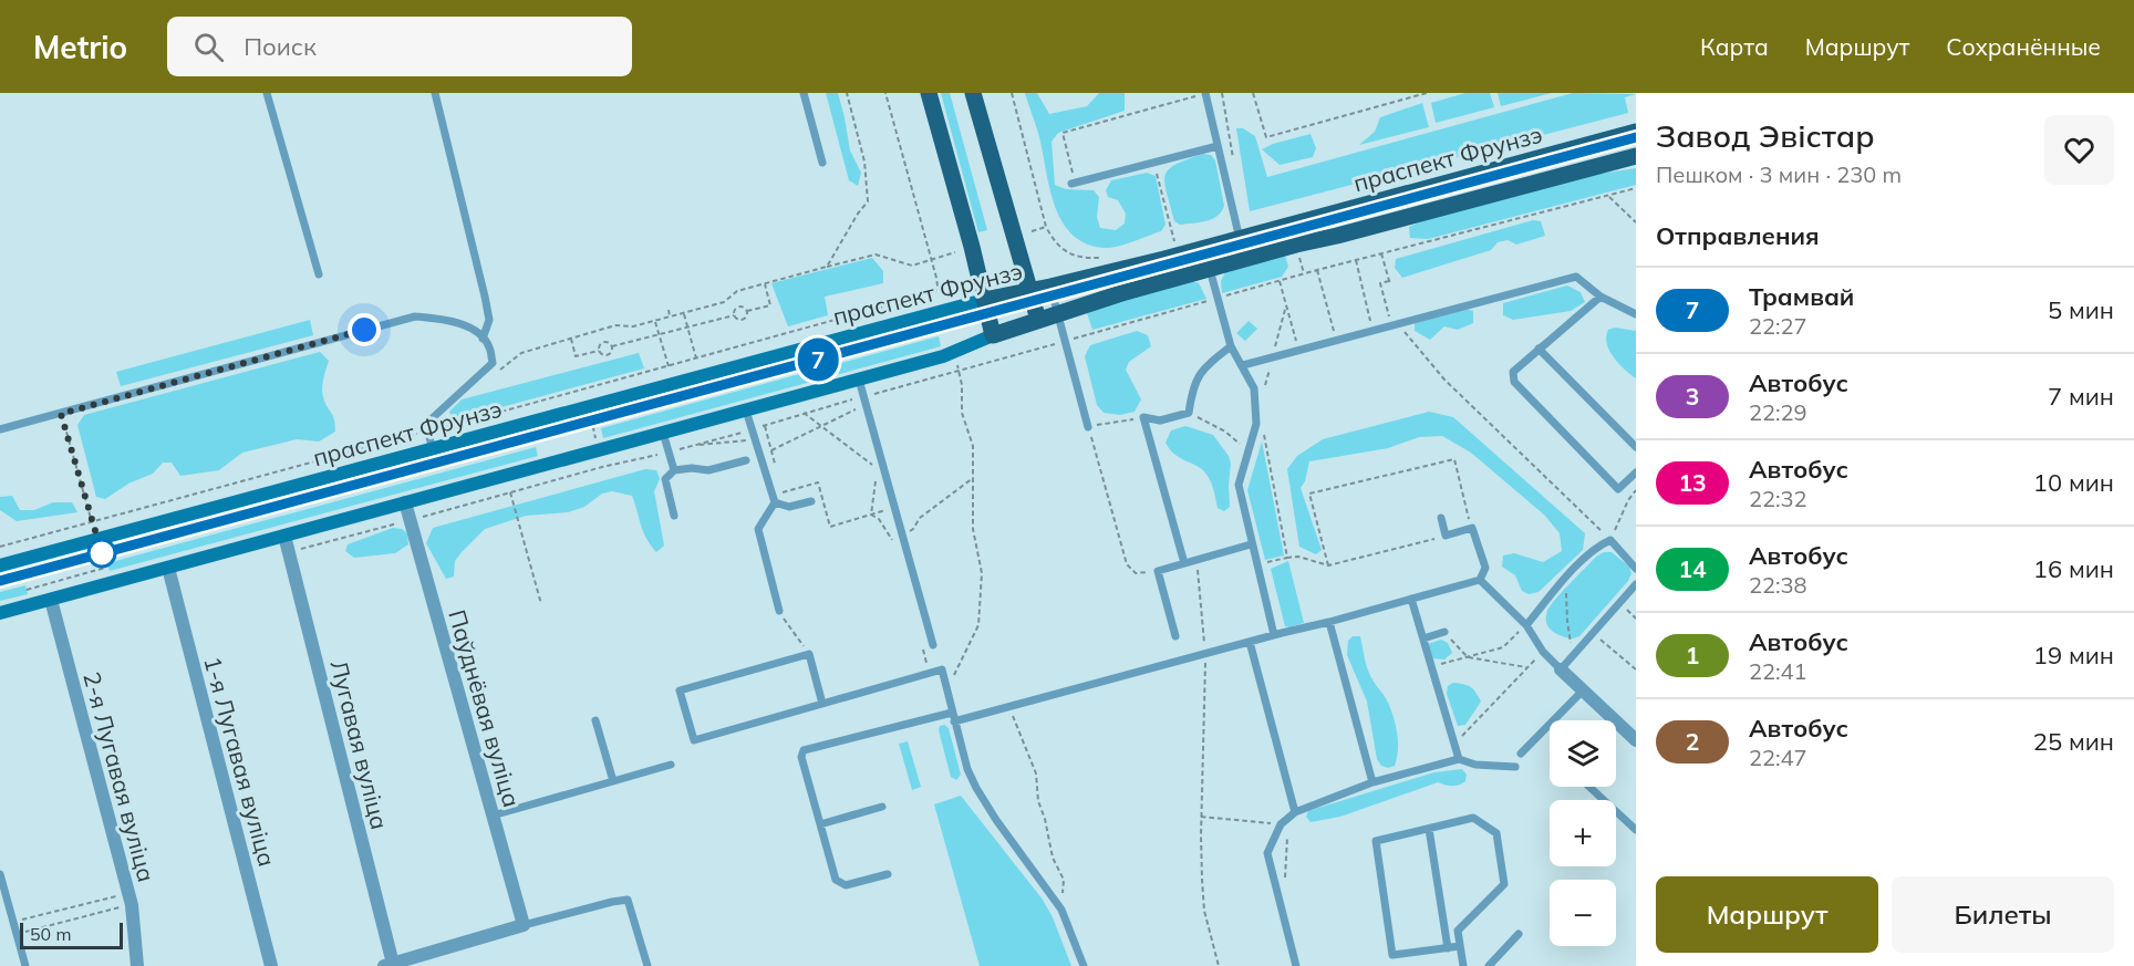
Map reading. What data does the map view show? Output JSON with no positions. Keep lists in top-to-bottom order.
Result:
{
  "streets": {
    "main road": ["праспект Фрунзэ"],
    "street": [
      "Паўднёвая вуліца",
      "Лугавая вуліца",
      "1-я Лугавая вуліца",
      "2-я Лугавая вуліца"
    ]
  },
  "crossings": [
    ["праспект Фрунзэ", "Паўднёвая вуліца"],
    ["праспект Фрунзэ", "Лугавая вуліца"],
    ["праспект Фрунзэ", "1-я Лугавая вуліца"],
    ["праспект Фрунзэ", "2-я Лугавая вуліца"]
  ],
  "lines": ["tram line 7"],
  "scale_bar": "50 m",
  "page": {
    "header": "Metrio",
    "search": "Поиск",
    "nav": ["Карта", "Маршрут", "Сохранённые"],
    "on_map": "7",
    "heading": [
      ["Завод Эвістар", "Пешком · 3 мин · 230 m"],
      "Отправления"
    ],
    "list": [
      {
        "mark": "7",
        "name": "Трамвай",
        "note": "22:27",
        "value": "5 мин"
      },
      {
        "mark": "3",
        "name": "Автобус",
        "note": "22:29",
        "value": "7 мин"
      },
      {
        "mark": "13",
        "name": "Автобус",
        "note": "22:32",
        "value": "10 мин"
      },
      {
        "mark": "14",
        "name": "Автобус",
        "note": "22:38",
        "value": "16 мин"
      },
      {
        "mark": "1",
        "name": "Автобус",
        "note": "22:41",
        "value": "19 мин"
      },
      {
        "mark": "2",
        "name": "Автобус",
        "note": "22:47",
        "value": "25 мин"
      }
    ],
    "map_buttons": ["+", "−"],
    "buttons": ["Маршрут", "Билеты"],
    "scale": "50 m"
  }
}
